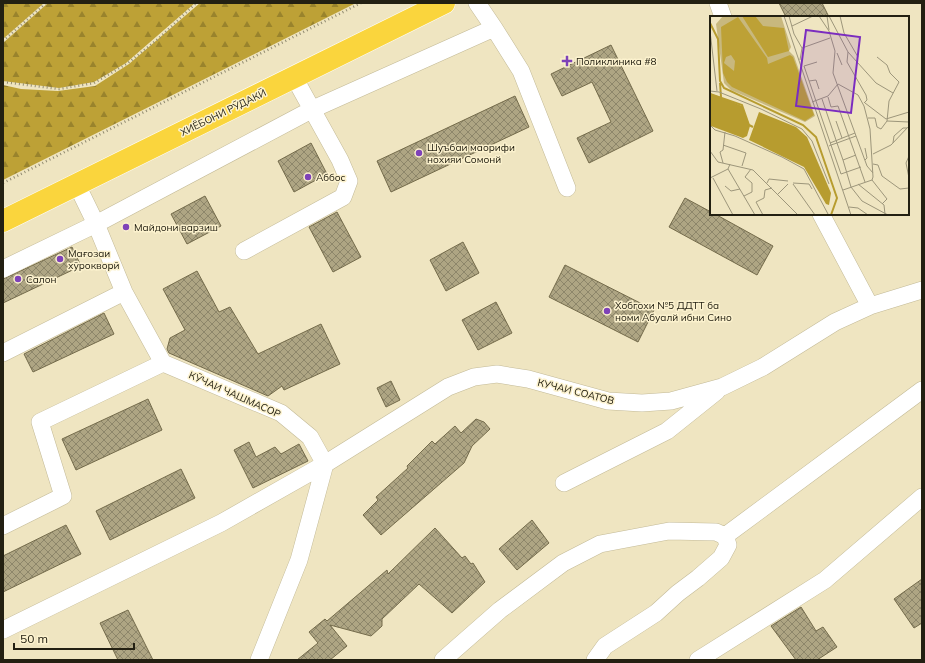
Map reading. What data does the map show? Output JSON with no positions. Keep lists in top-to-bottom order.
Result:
{
  "streets": {
    "highway": ["ХИЁБОНИ РӮДАКӢ"],
    "street": ["КУЧАИ СОАТОВ", "КӮЧАИ ЧАШМАСОР"]
  },
  "crossings": [
    ["КУЧАИ СОАТОВ", "КӮЧАИ ЧАШМАСОР"]
  ],
  "places": {
    "health": ["Поликлиника #8"],
    "other": [
      "Шуъбаи маорифи нохияи Сомонй",
      "Аббос",
      "Майдони варзиш",
      "Мағозаи хӯрокворӣ",
      "Салон",
      "Хобгохи №5 ДДТТ ба номи Абуалй ибни Сино"
    ]
  },
  "scale_bar": "50 m"
}
